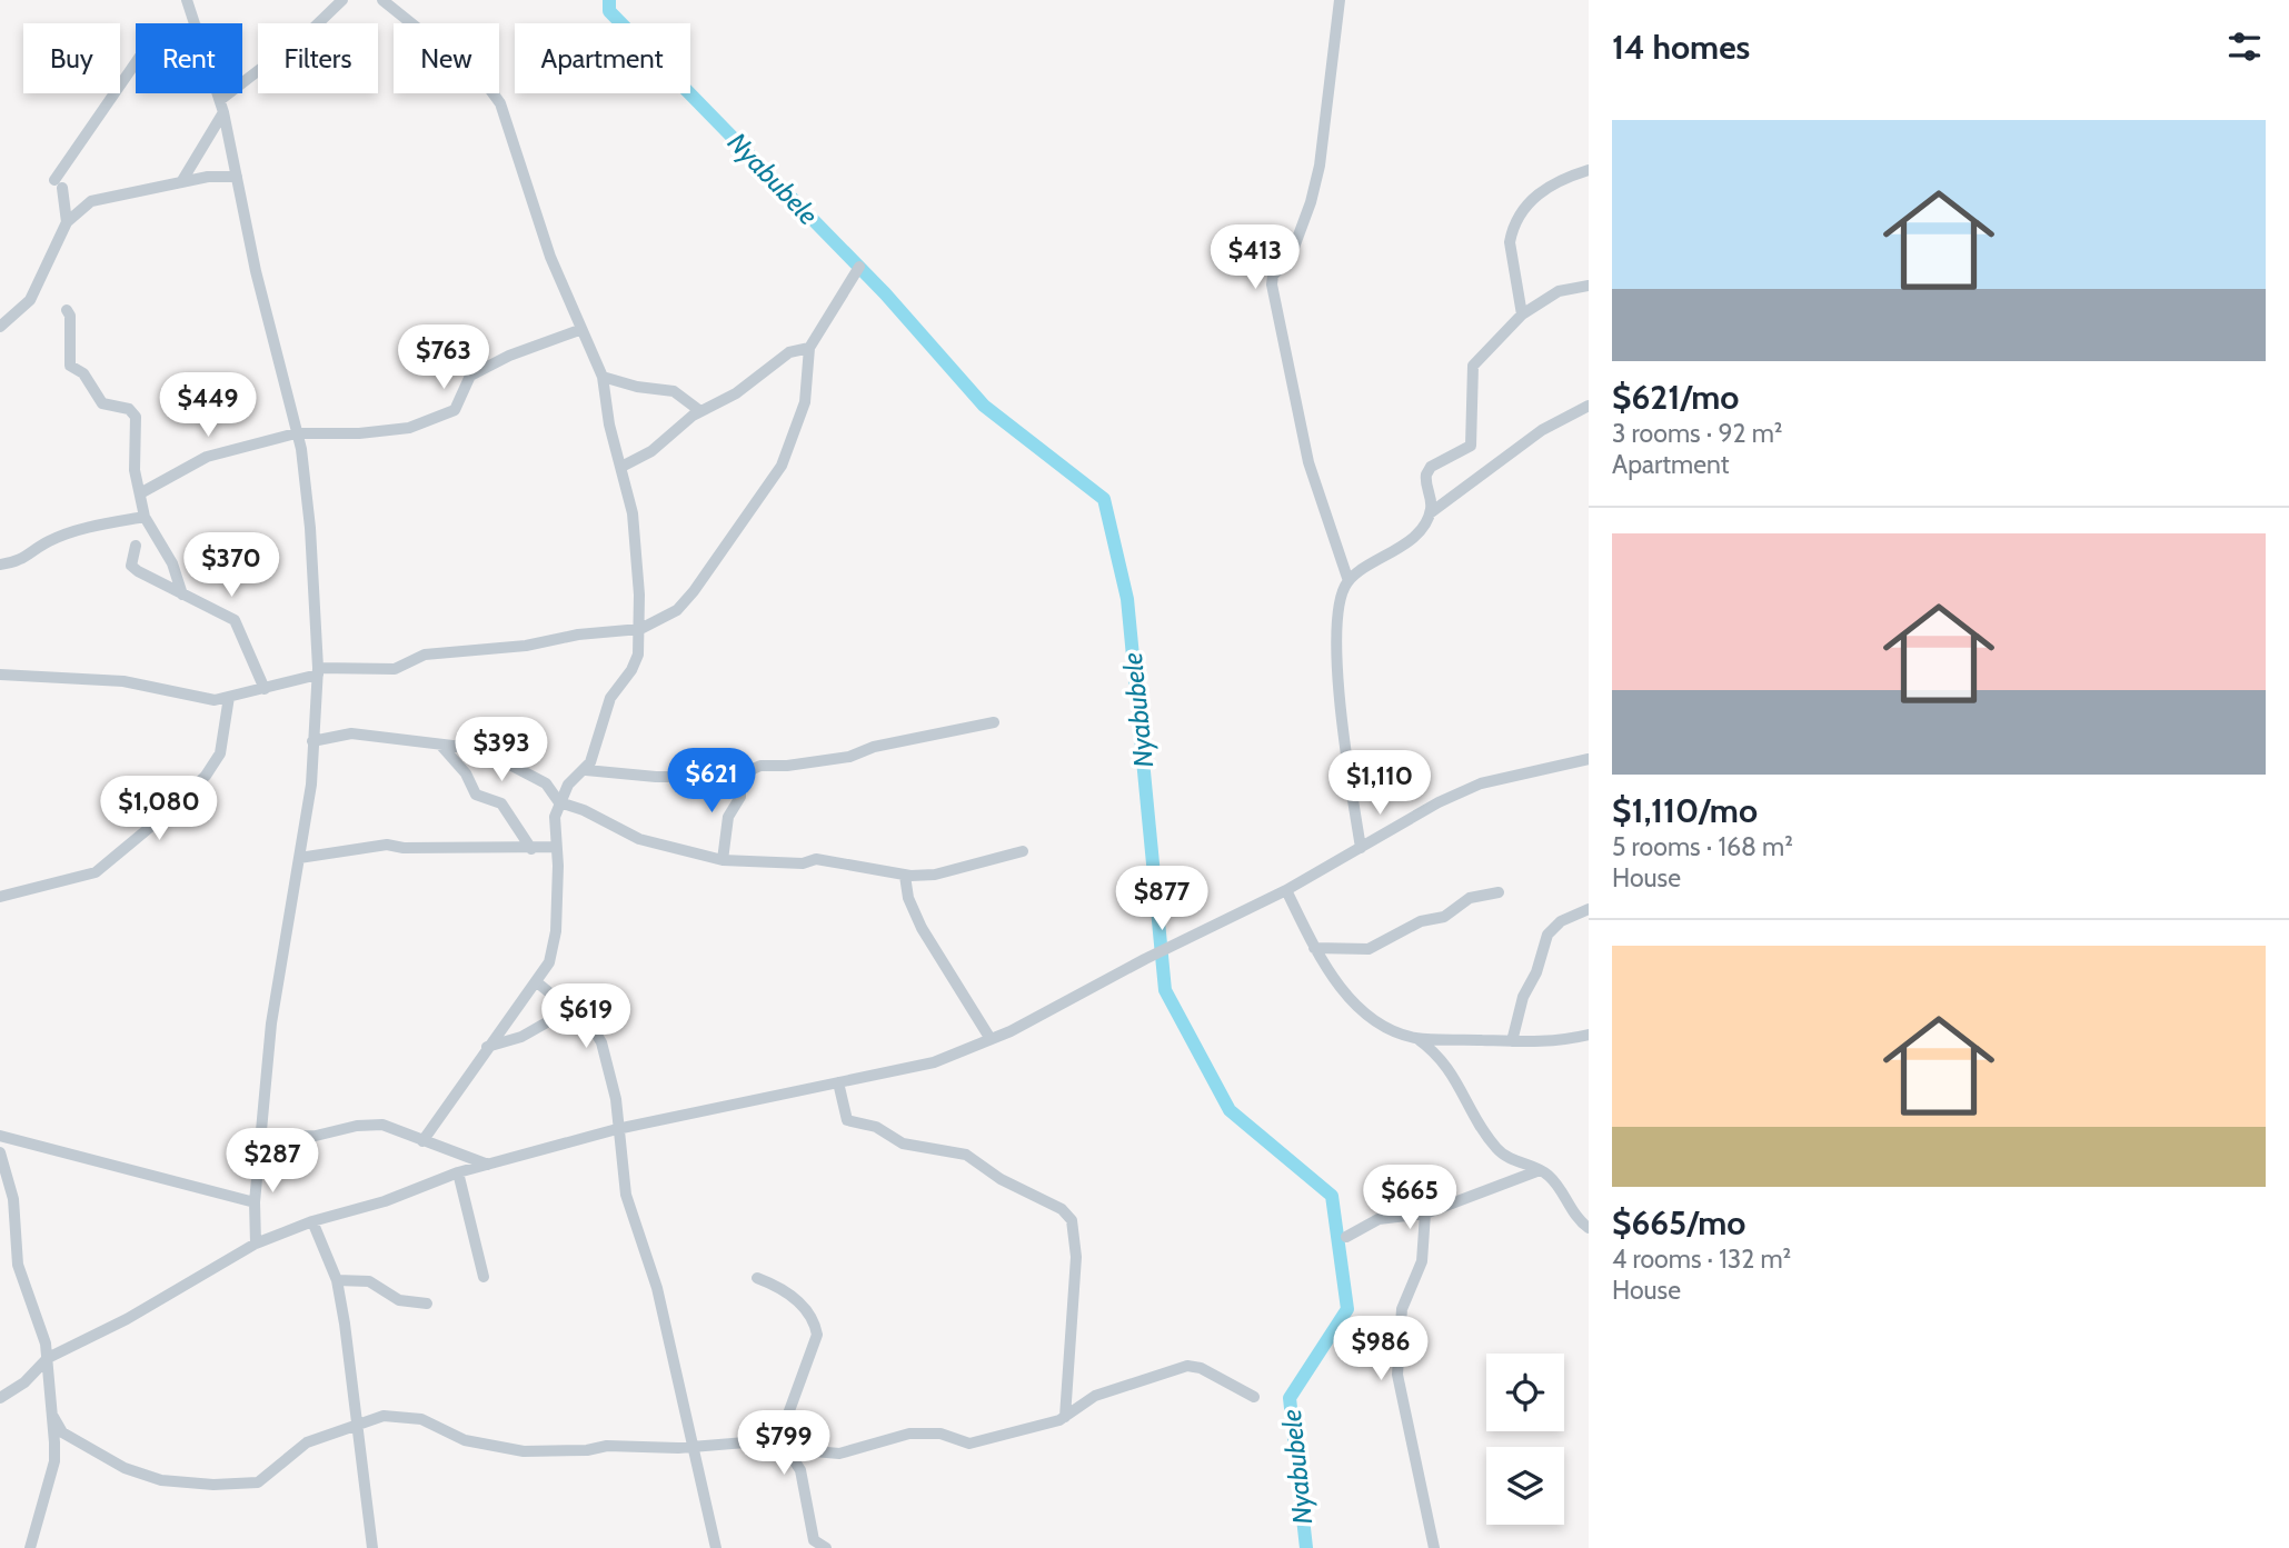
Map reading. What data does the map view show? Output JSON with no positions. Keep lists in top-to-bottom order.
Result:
{
  "water": ["Nyabubele"],
  "page": {
    "heading": "14 homes",
    "chip": [
      "Buy",
      "Rent",
      "Filters",
      "New",
      "Apartment"
    ],
    "list": [
      {
        "name": "$621/mo",
        "note": "3 rooms · 92 m² · Apartment"
      },
      {
        "name": "$1,110/mo",
        "note": "5 rooms · 168 m² · House"
      },
      {
        "name": "$665/mo",
        "note": "4 rooms · 132 m² · House"
      }
    ],
    "price": [
      "$413",
      "$763",
      "$449",
      "$370",
      "$393",
      "$621",
      "$1,110",
      "$1,080",
      "$877",
      "$619",
      "$287",
      "$665",
      "$986",
      "$799"
    ]
  }
}
